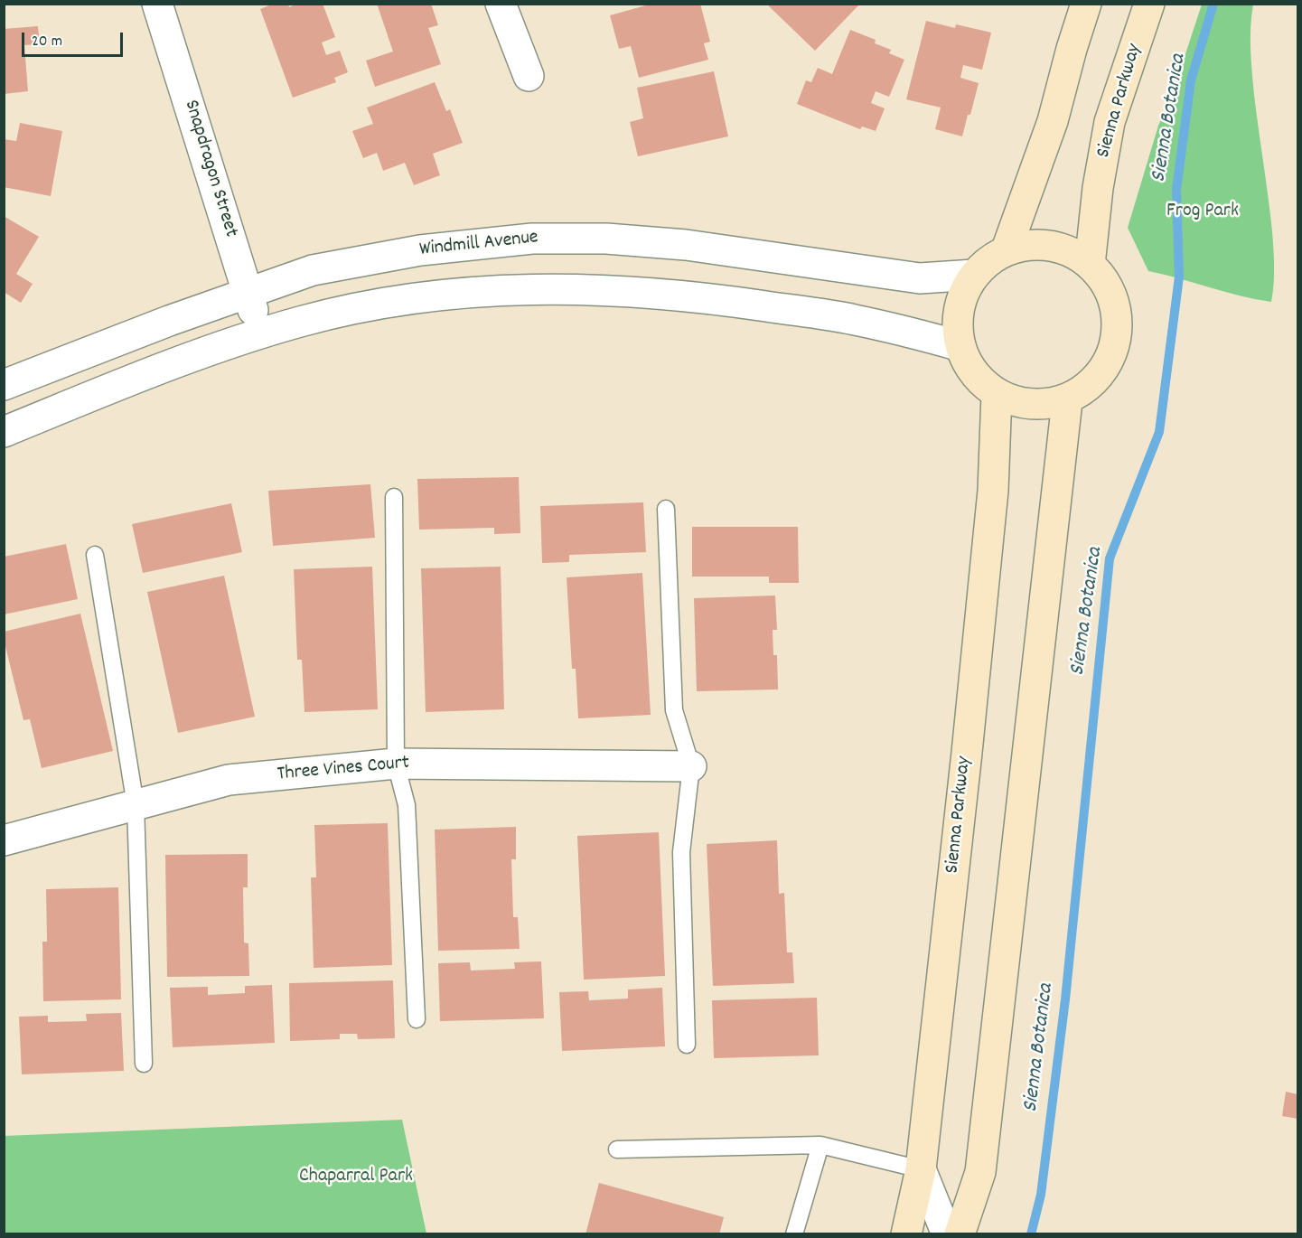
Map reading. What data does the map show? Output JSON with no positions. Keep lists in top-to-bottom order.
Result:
{
  "streets": {
    "main road": ["Sienna Parkway"],
    "street": ["Snapdragon Street", "Windmill Avenue", "Three Vines Court"]
  },
  "crossings": [
    ["Sienna Parkway", "Windmill Avenue"],
    ["Snapdragon Street", "Windmill Avenue"]
  ],
  "water": ["Sienna Botanica"],
  "parks": ["Frog Park", "Chaparral Park"],
  "scale_bar": "20 m"
}
